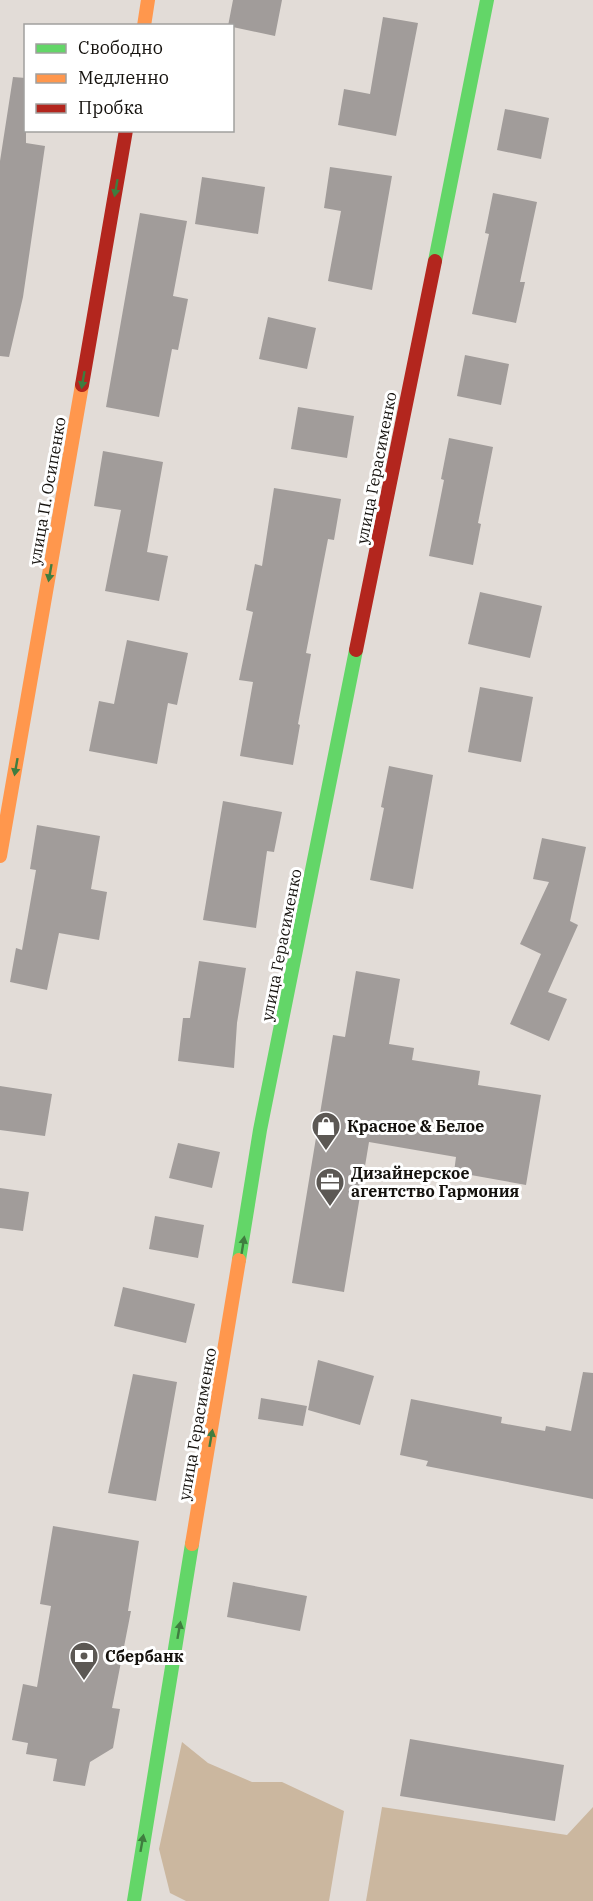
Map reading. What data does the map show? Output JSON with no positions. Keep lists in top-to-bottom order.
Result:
{
  "streets": {
    "main road": ["улица Герасименко", "улица П. Осипенко"]
  },
  "one_way": ["улица Герасименко", "улица П. Осипенко"],
  "places": {
    "shop": ["Красное & Белое"],
    "office": ["Дизайнерское агентство Гармония"],
    "bank": ["Сбербанк"]
  },
  "legend": ["Свободно", "Медленно", "Пробка"]
}
